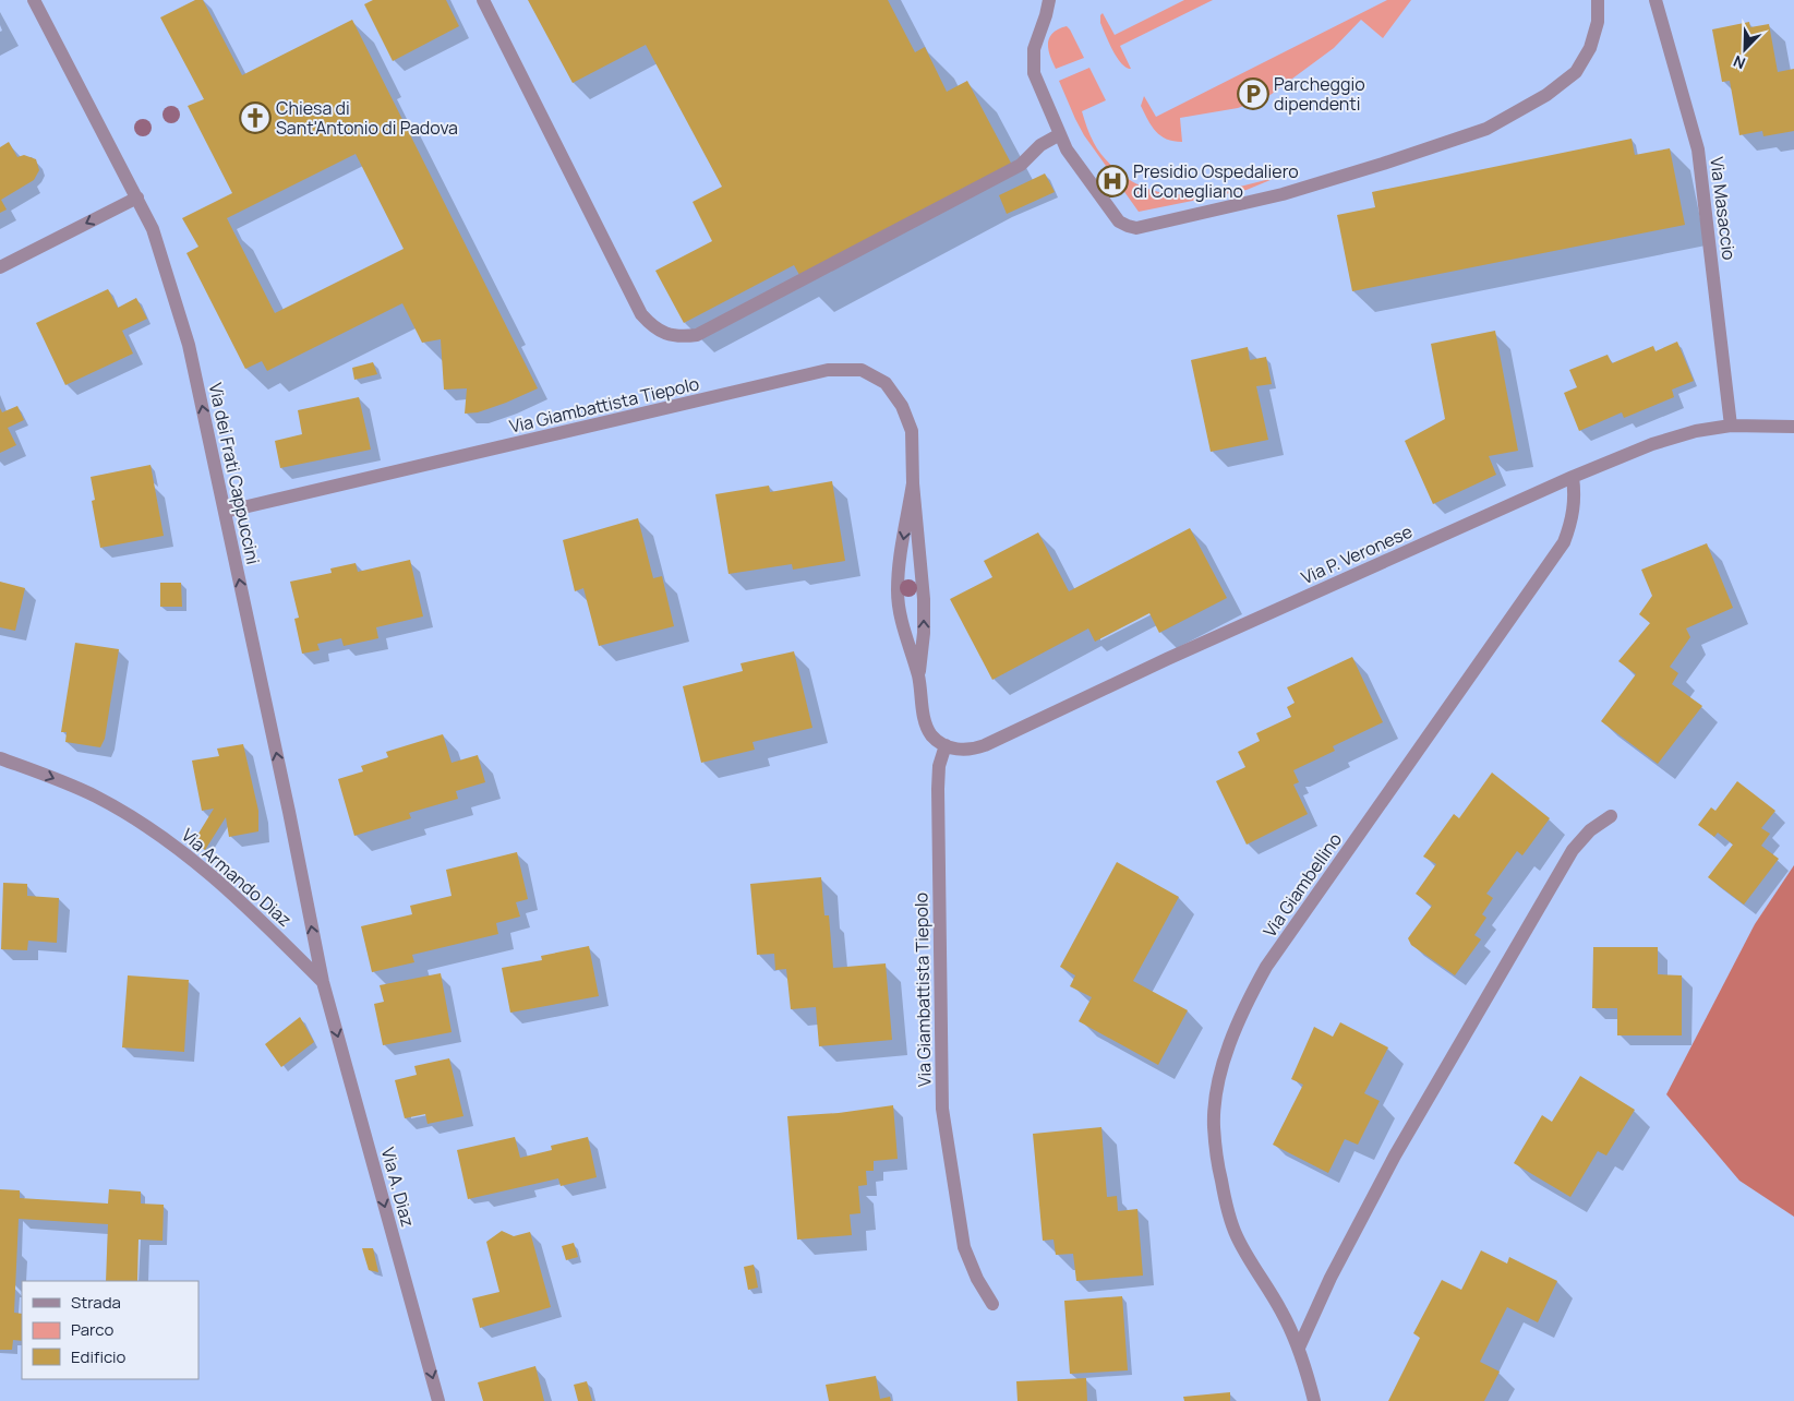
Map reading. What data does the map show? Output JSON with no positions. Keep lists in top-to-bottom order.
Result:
{
  "streets": {
    "street": [
      "Via Masaccio",
      "Via Giambattista Tiepolo",
      "Via dei Frati Cappuccini",
      "Via P. Veronese",
      "Via Armando Diaz",
      "Via Giambellino",
      "Via A. Diaz"
    ]
  },
  "crossings": [
    ["Via Masaccio", "Via P. Veronese"],
    ["Via Giambattista Tiepolo", "Via dei Frati Cappuccini"],
    ["Via Giambattista Tiepolo", "Via P. Veronese"],
    ["Via dei Frati Cappuccini", "Via Armando Diaz"],
    ["Via dei Frati Cappuccini", "Via A. Diaz"],
    ["Via P. Veronese", "Via Giambellino"],
    ["Via Armando Diaz", "Via A. Diaz"]
  ],
  "one_way": ["Via dei Frati Cappuccini", "Via Armando Diaz", "Via A. Diaz"],
  "places": {
    "parking": ["Parcheggio dipendenti"],
    "church": ["Chiesa di Sant'Antonio di Padova"],
    "hospital": ["Presidio Ospedaliero di Conegliano"]
  },
  "legend": ["Strada", "Parco", "Edificio"],
  "north": "bottom left"
}
